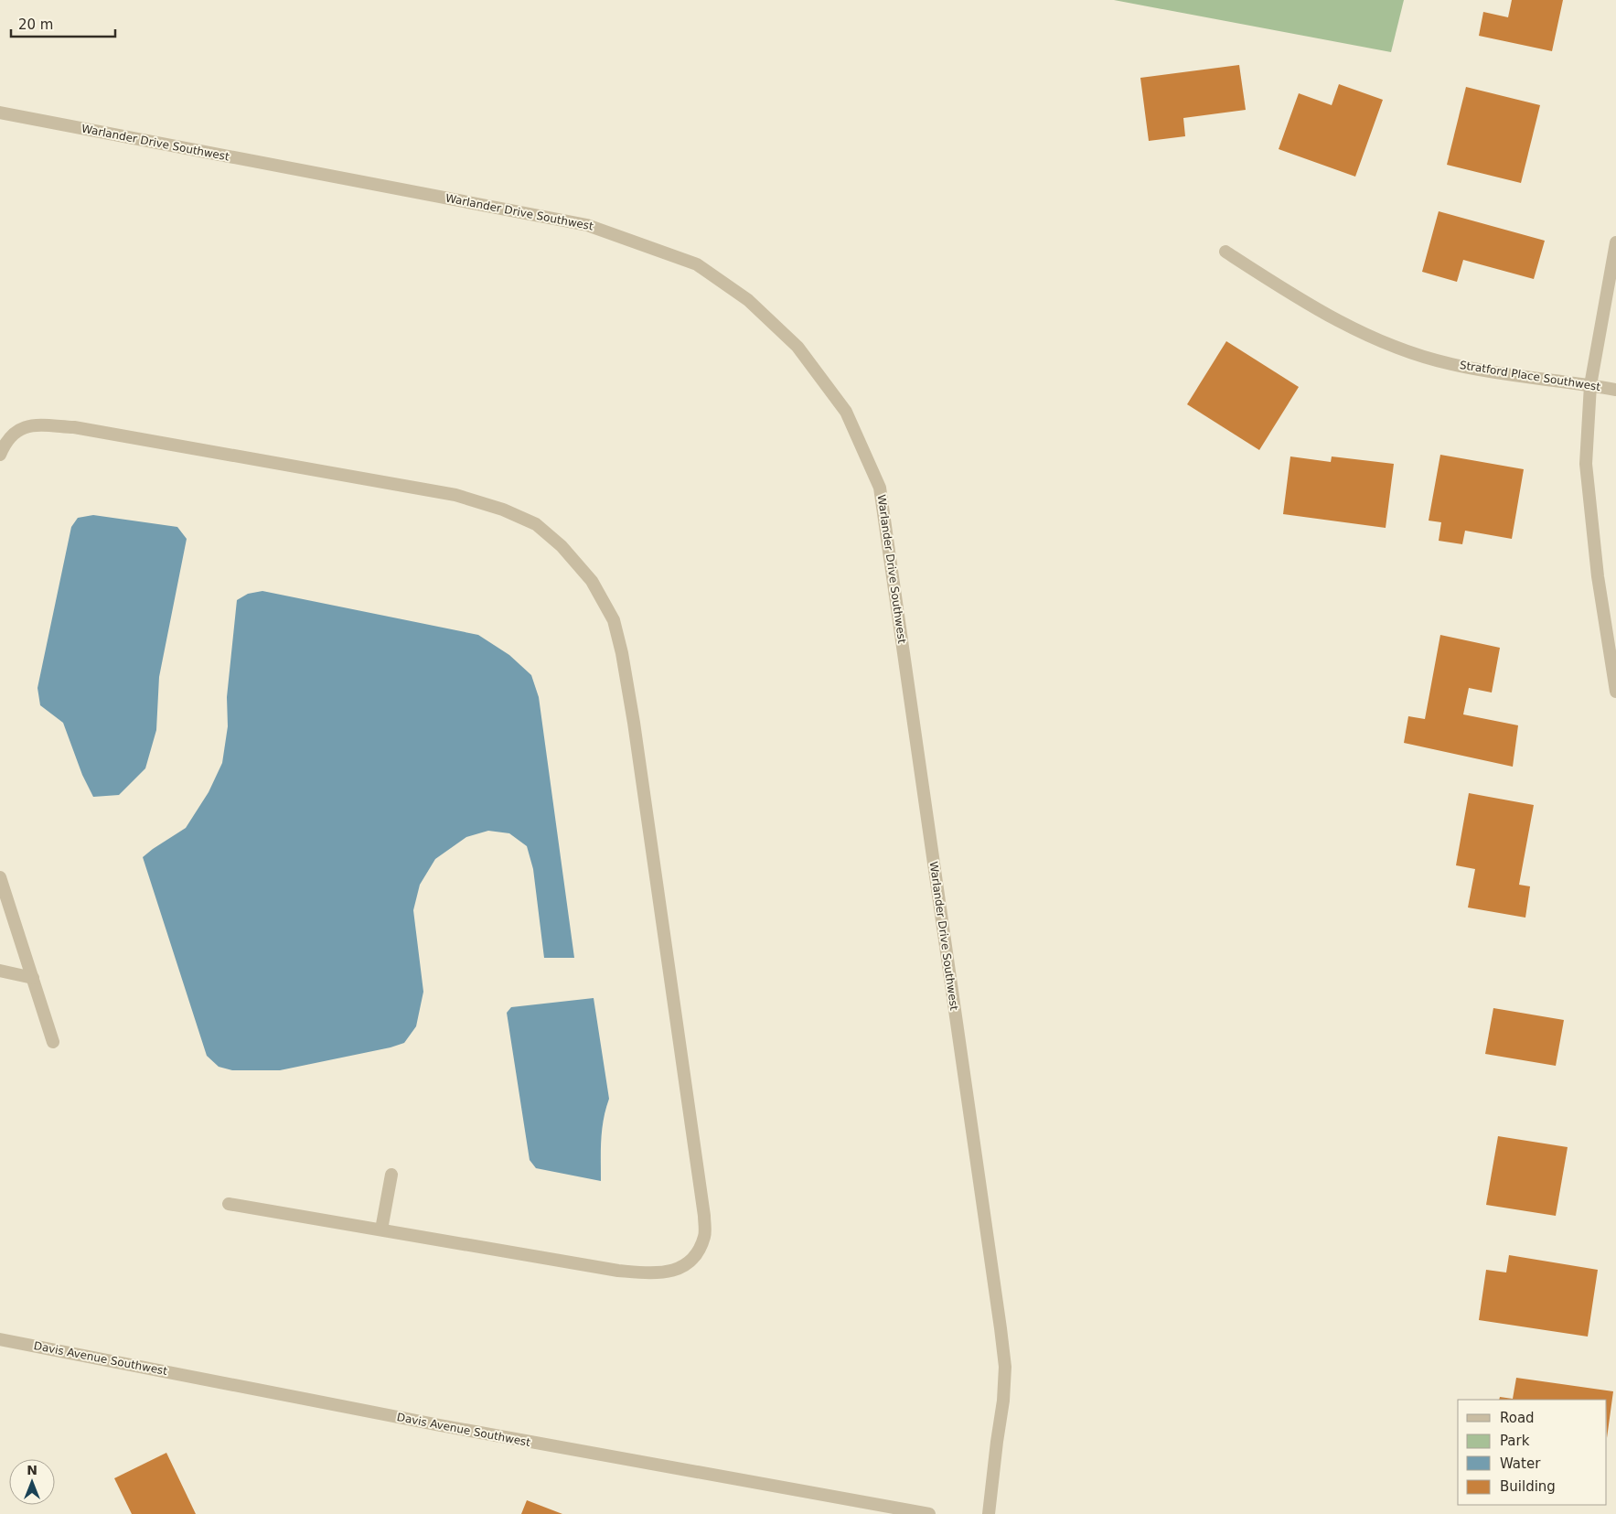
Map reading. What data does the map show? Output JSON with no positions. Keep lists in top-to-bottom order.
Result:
{
  "streets": {
    "street": ["Warlander Drive Southwest", "Stratford Place Southwest", "Davis Avenue Southwest"]
  },
  "legend": [
    "Road",
    "Park",
    "Water",
    "Building"
  ],
  "scale_bar": "20 m",
  "north": "top"
}
